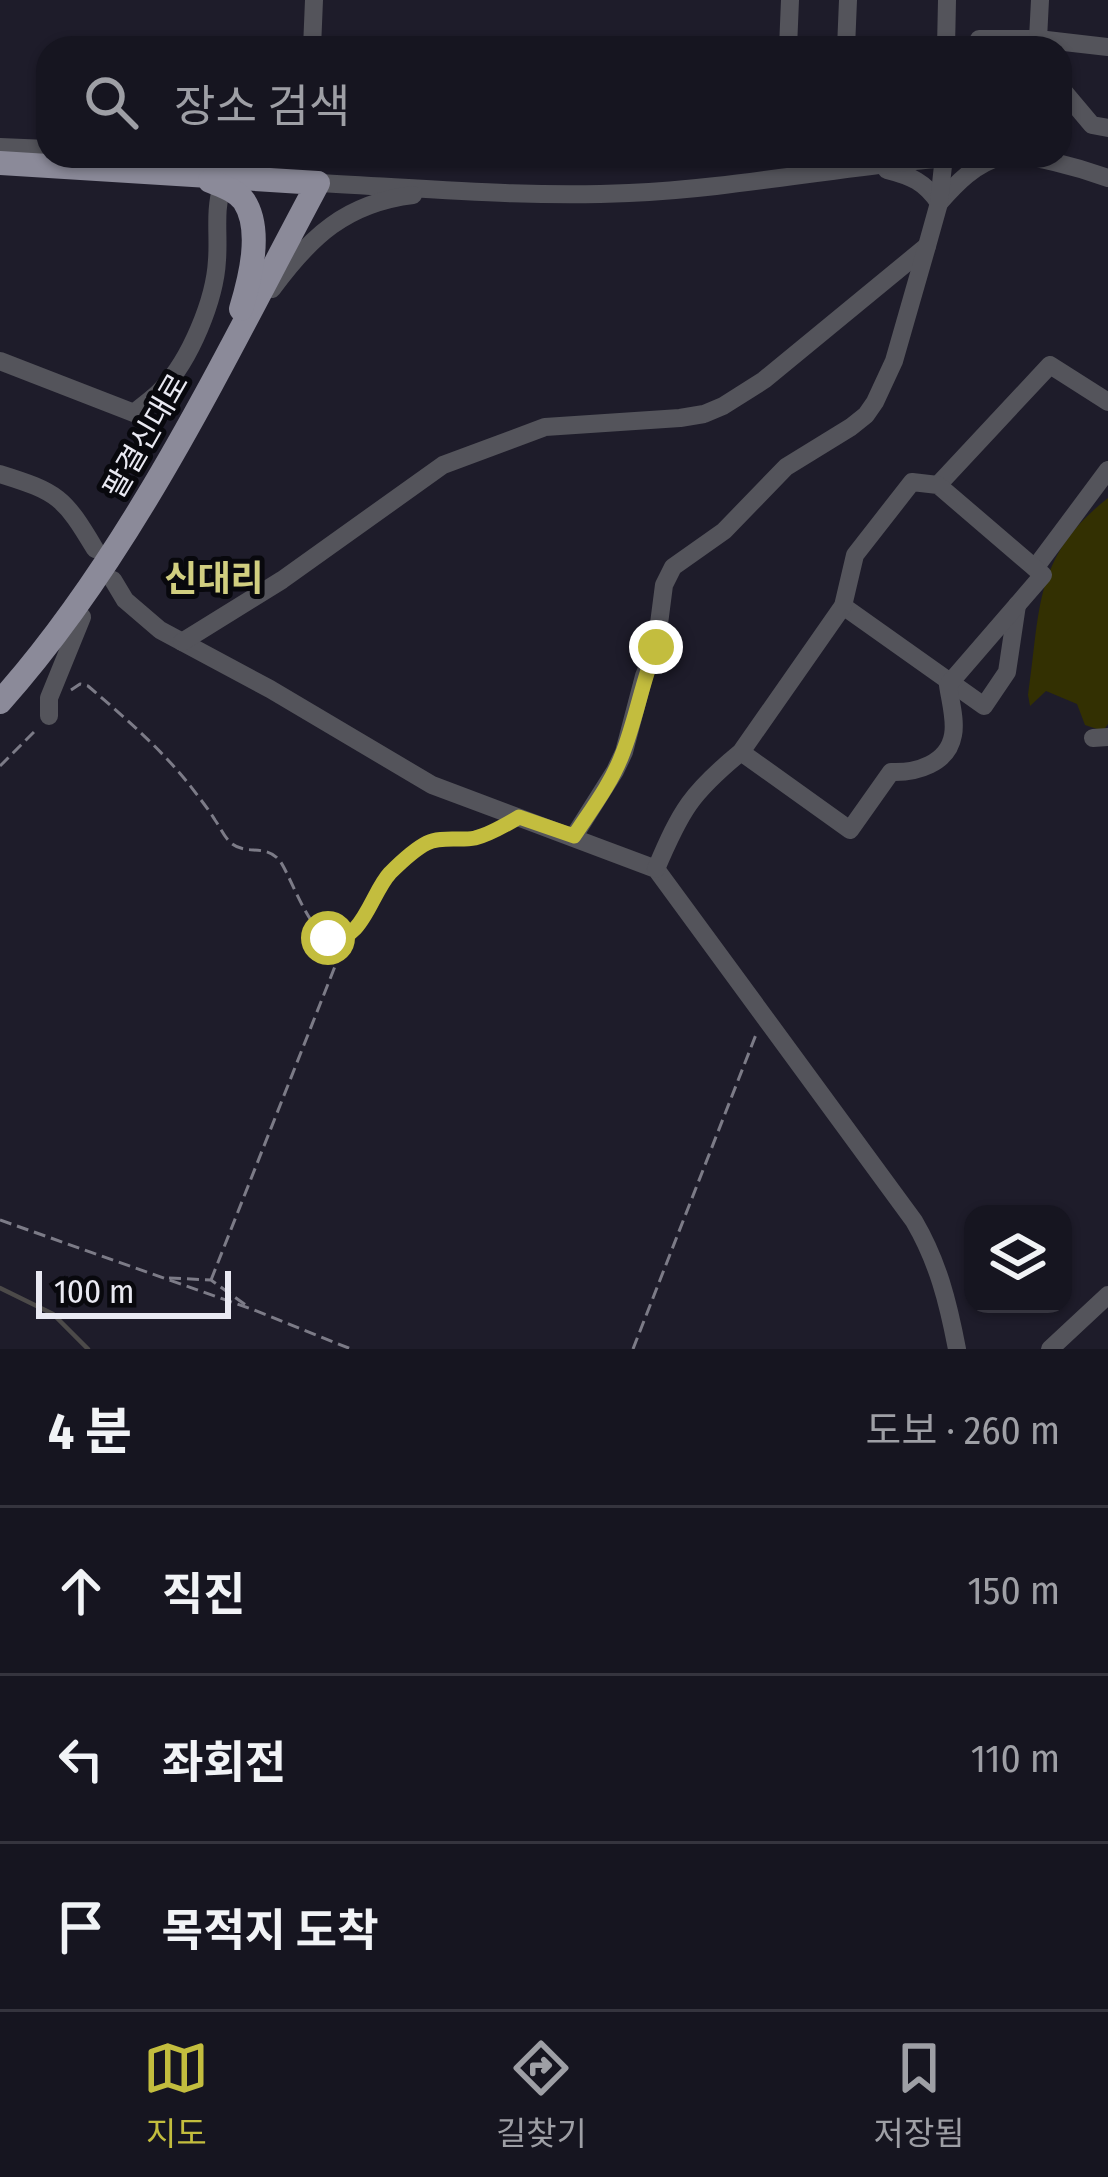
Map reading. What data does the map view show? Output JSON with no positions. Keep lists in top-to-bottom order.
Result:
{
  "streets": {
    "main road": ["팔결신대로"]
  },
  "districts": ["신대리"],
  "scale_bar": "100 m",
  "page": {
    "search": "장소 검색",
    "scale": "100 m",
    "heading": ["4 분", "도보 · 260 m"],
    "list": [
      ["직진", "150 m"],
      ["좌회전", "110 m"],
      "목적지 도착"
    ],
    "nav": ["지도", "길찾기", "저장됨"]
  }
}
